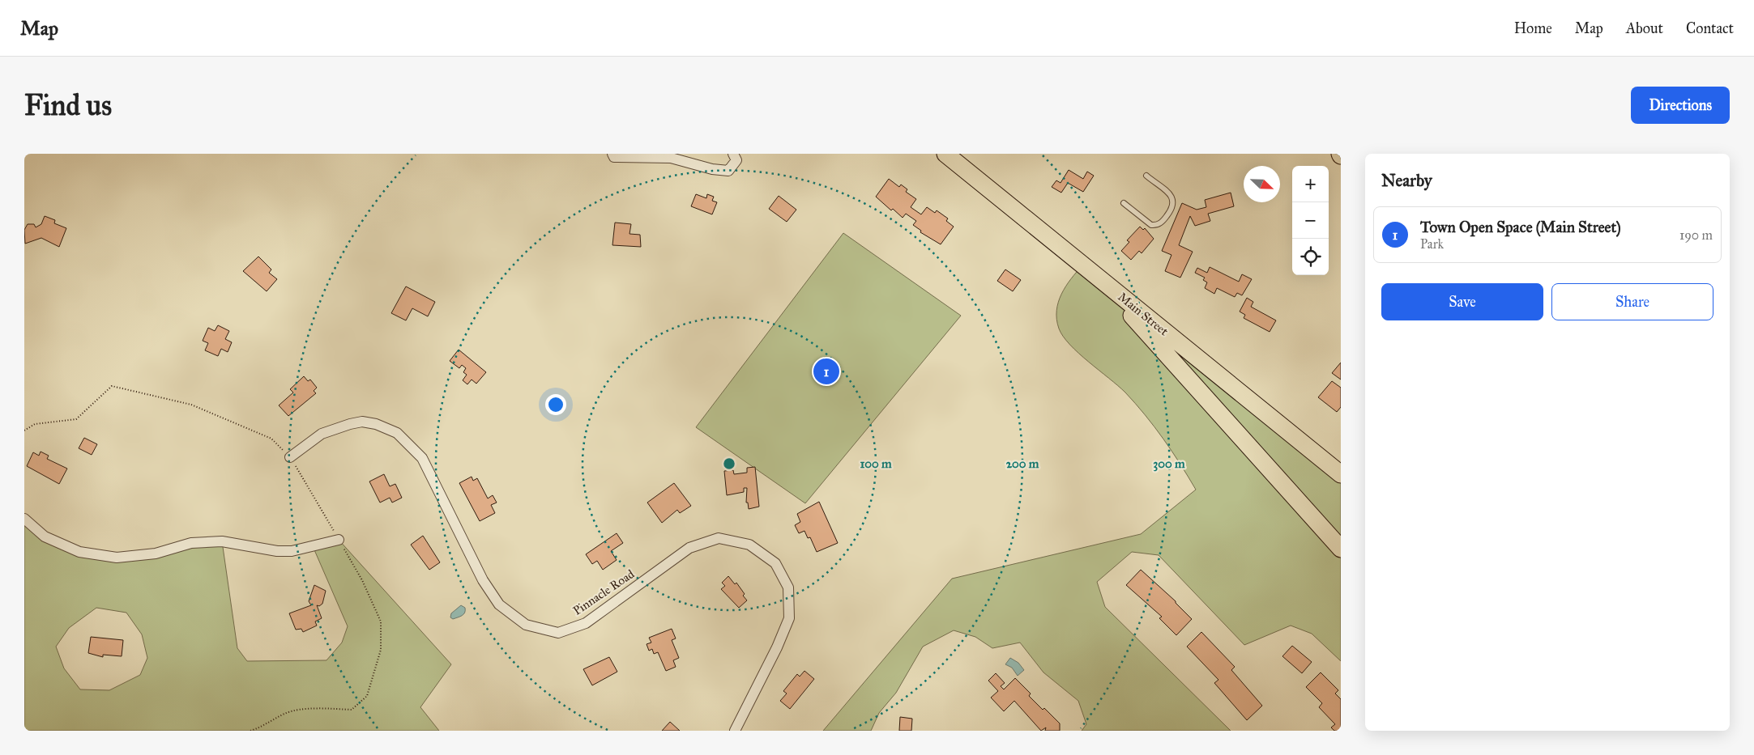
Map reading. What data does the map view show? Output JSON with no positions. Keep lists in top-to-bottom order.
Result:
{
  "streets": {
    "highway": ["Main Street"],
    "street": ["Pinnacle Road"]
  },
  "north": "bottom right",
  "page": {
    "header": "Map",
    "nav": [
      "Home",
      "Map",
      "About",
      "Contact"
    ],
    "buttons": [
      "Directions",
      ["Save", "Share"]
    ],
    "title": "Find us",
    "heading": "Nearby",
    "map_buttons": ["+", "−"],
    "list": [
      {
        "mark": "1",
        "name": "Town Open Space (Main Street)",
        "note": "Park",
        "value": "190 m"
      }
    ],
    "pins": "1"
  },
  "rings": ["100 m", "200 m", "300 m"]
}
